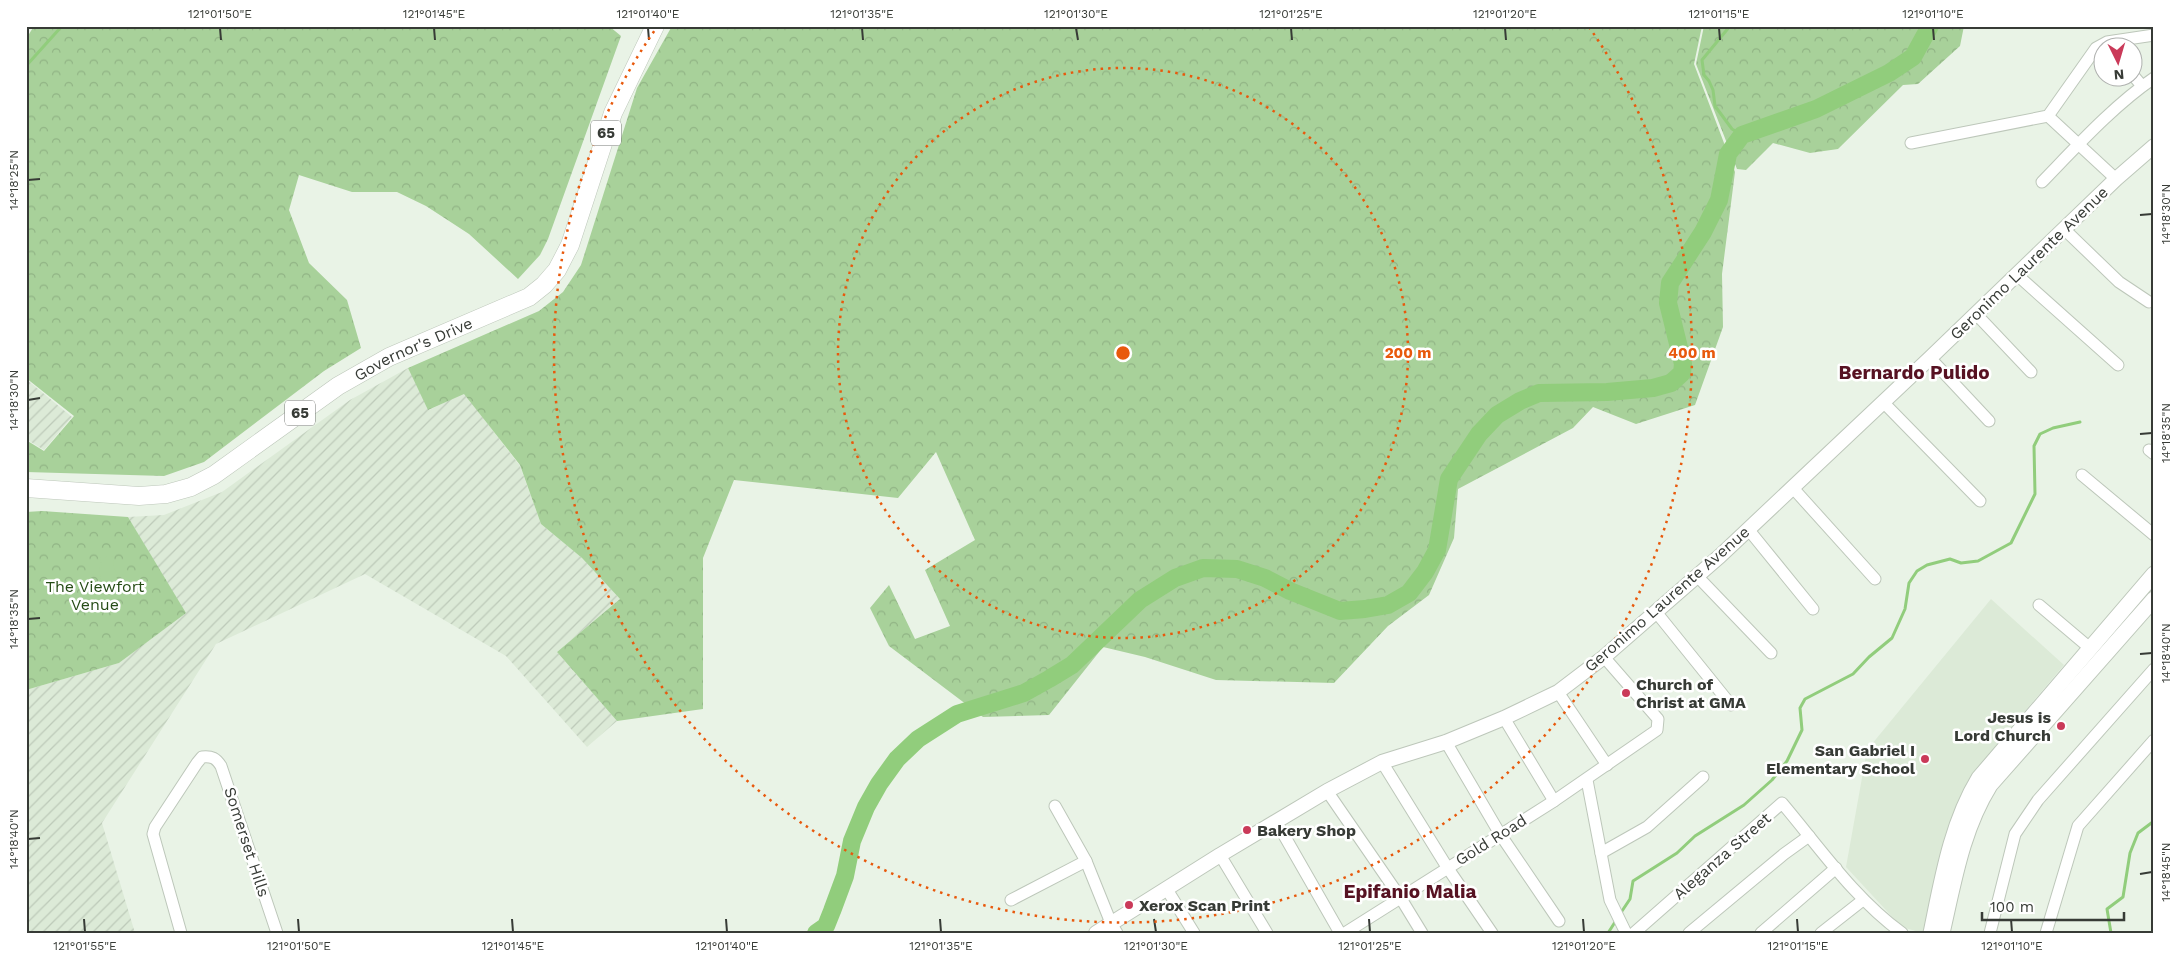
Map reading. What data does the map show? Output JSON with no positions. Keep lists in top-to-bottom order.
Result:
{
  "streets": {
    "highway": ["65", "Governor's Drive"],
    "street": [
      "Geronimo Laurente Avenue",
      "Gold Road",
      "Somerset Hills",
      "Aleganza Street"
    ]
  },
  "districts": ["Bernardo Pulido", "Epifanio Malia"],
  "parks": ["The Viewfort Venue"],
  "places": [
    "Church of Christ at GMA",
    "Jesus is Lord Church",
    "San Gabriel I Elementary School",
    "Bakery Shop",
    "Xerox Scan Print"
  ],
  "scale_bar": "100 m",
  "north": "bottom",
  "coordinates": [
    "121°01'50\"E",
    "121°01'45\"E",
    "121°01'40\"E",
    "121°01'35\"E",
    "121°01'30\"E",
    "121°01'25\"E",
    "121°01'20\"E",
    "121°01'15\"E",
    "121°01'10\"E",
    "14°18'25\"N",
    "14°18'30\"N",
    "14°18'35\"N",
    "14°18'40\"N",
    "14°18'45\"N",
    "121°01'55\"E"
  ],
  "rings": ["200 m", "400 m"]
}
